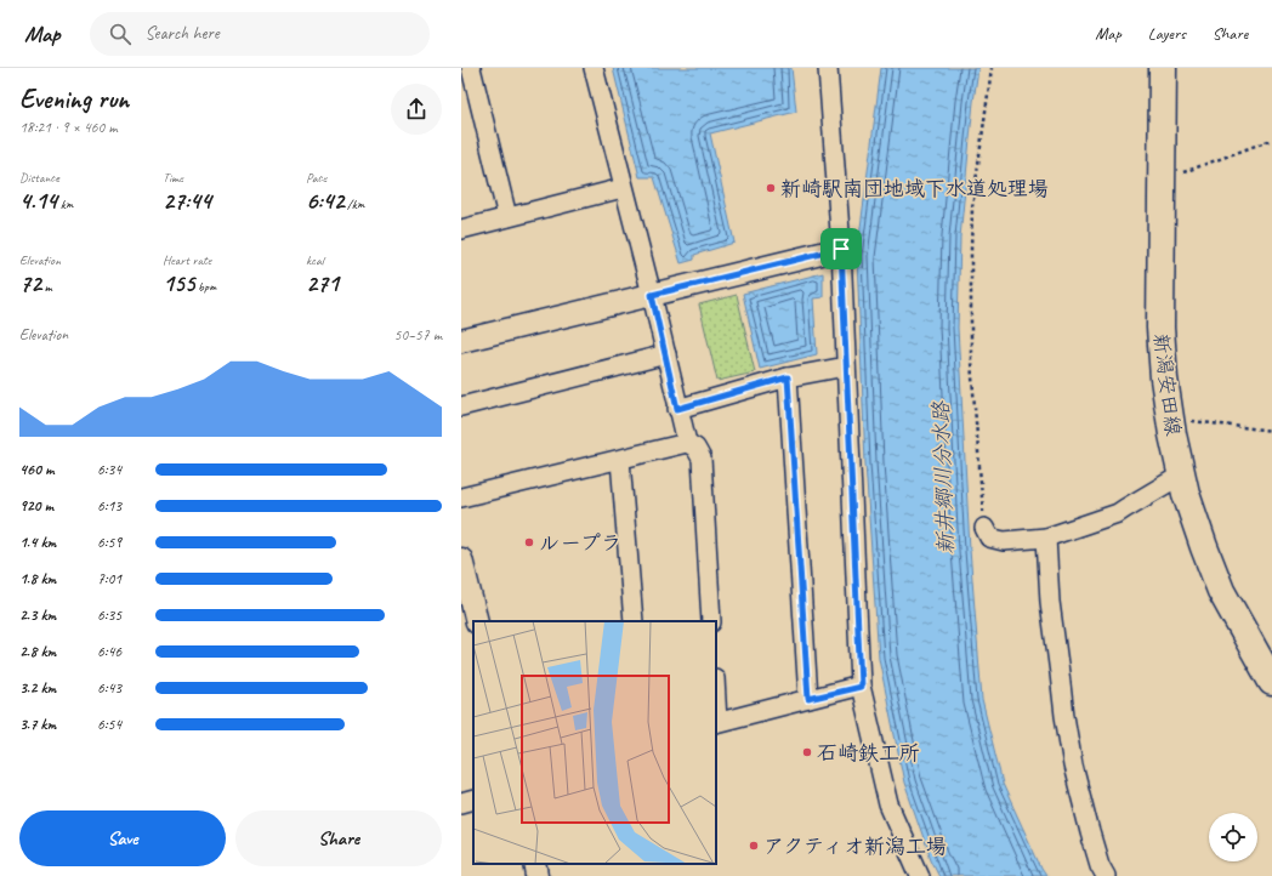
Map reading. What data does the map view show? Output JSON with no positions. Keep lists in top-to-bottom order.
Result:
{
  "streets": {
    "main road": ["新潟安田線"]
  },
  "water": ["新井郷川分水路"],
  "places": [
    "新崎駅南団地域下水道処理場",
    "ループラ",
    "石崎鉄工所",
    "アクティオ新潟工場"
  ],
  "page": {
    "header": "Map",
    "search": "Search here",
    "nav": ["Map", "Layers", "Share"],
    "heading": ["Evening run", "18:21 · 9 × 460 m"],
    "stats": [
      ["Distance", "4.14 km"],
      ["Time", "27:44"],
      ["Pace", "6:42 /km"],
      ["Elevation", "72 m"],
      ["Heart rate", "155 bpm"],
      ["kcal", "271"]
    ],
    "chart": ["Elevation", "50–57 m"],
    "list": [
      {
        "name": "460 m",
        "note": "6:34"
      },
      {
        "name": "920 m",
        "note": "6:13"
      },
      {
        "name": "1.4 km",
        "note": "6:59"
      },
      {
        "name": "1.8 km",
        "note": "7:01"
      },
      {
        "name": "2.3 km",
        "note": "6:35"
      },
      {
        "name": "2.8 km",
        "note": "6:46"
      },
      {
        "name": "3.2 km",
        "note": "6:43"
      },
      {
        "name": "3.7 km",
        "note": "6:54"
      }
    ],
    "buttons": ["Save", "Share"]
  }
}
